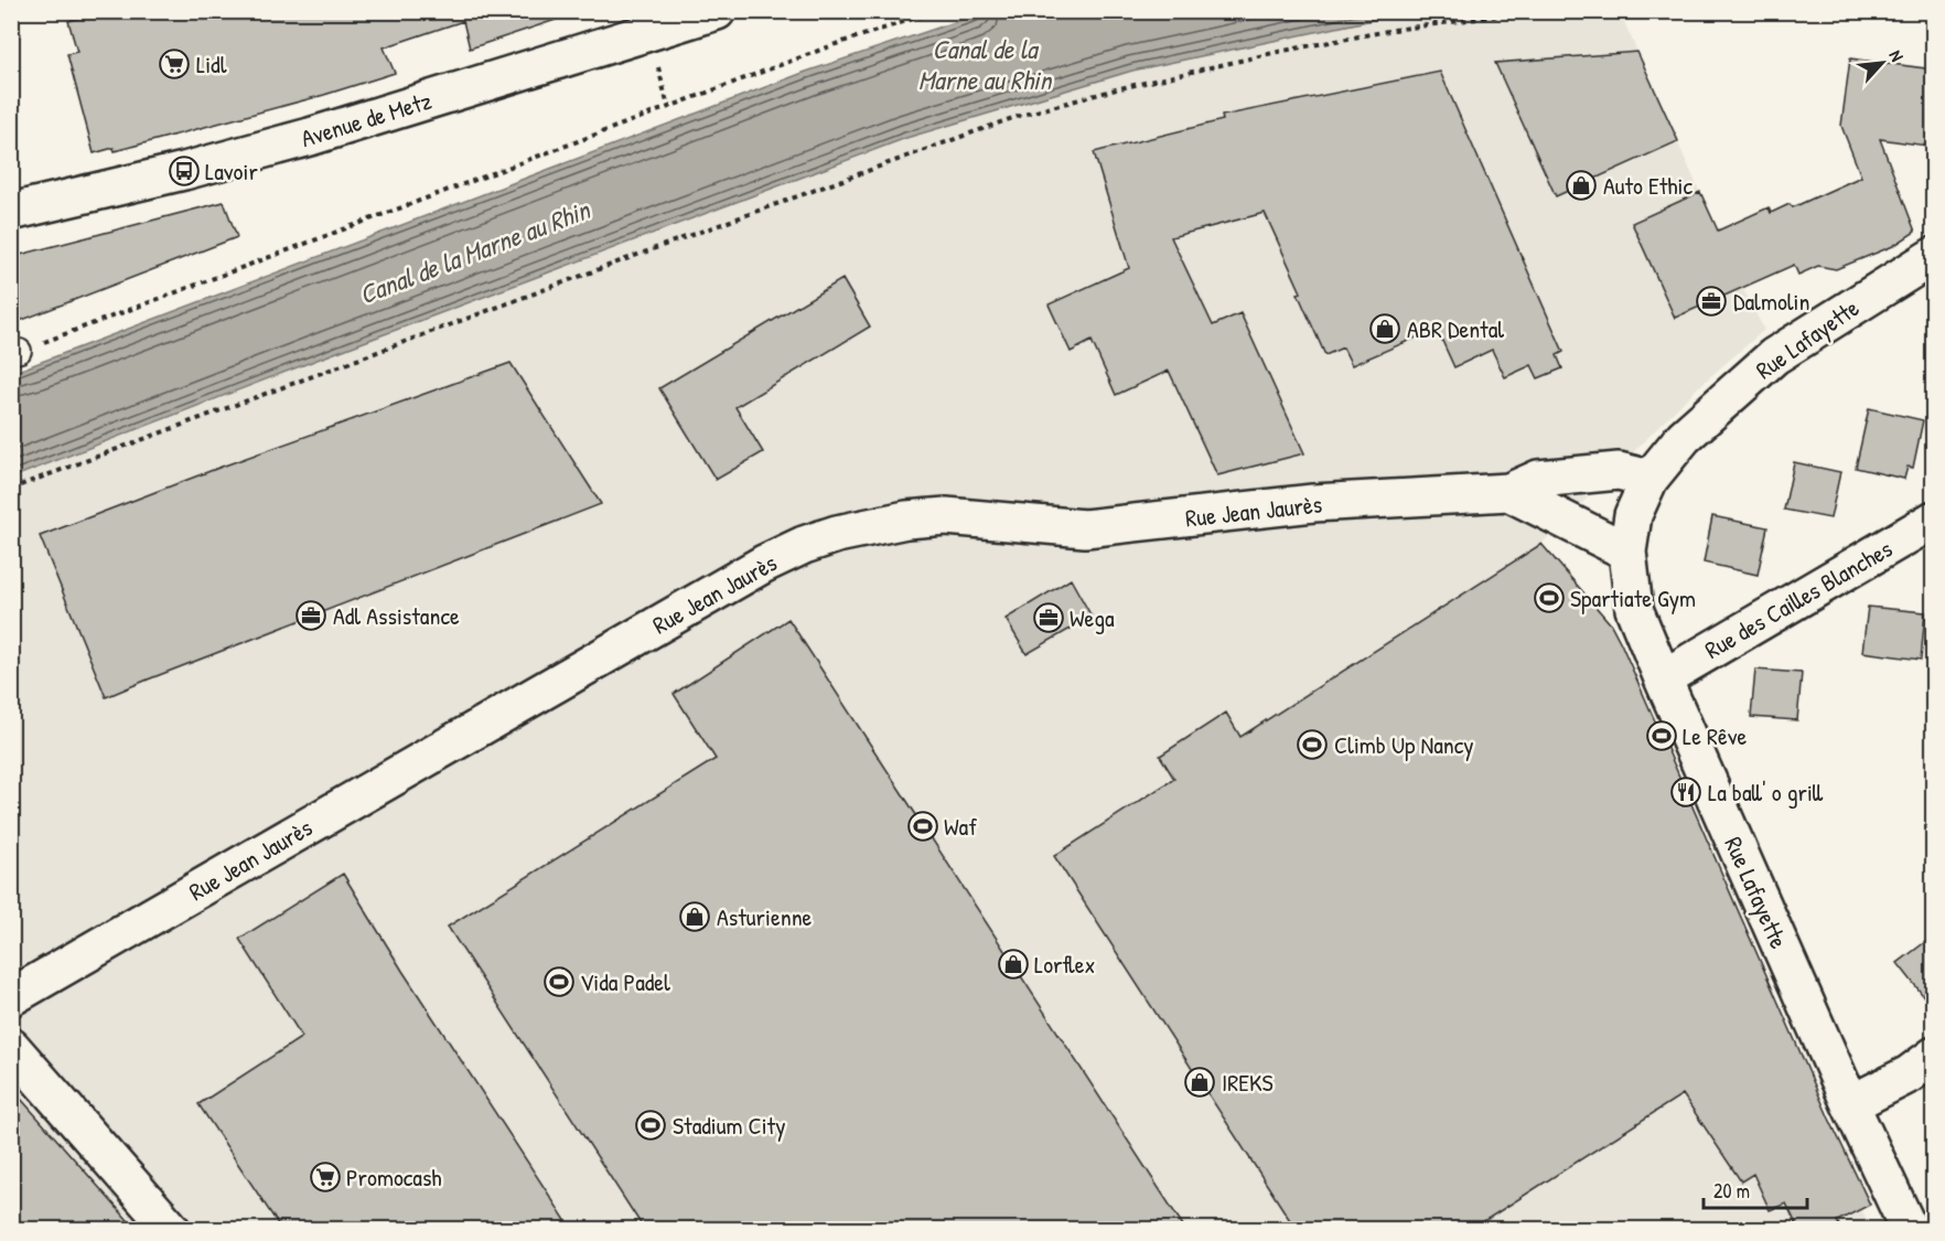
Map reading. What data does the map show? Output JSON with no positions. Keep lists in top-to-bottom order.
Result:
{
  "streets": {
    "street": [
      "Avenue de Metz",
      "Rue Lafayette",
      "Rue Jean Jaurès",
      "Rue des Cailles Blanches"
    ]
  },
  "crossings": [
    ["Rue Lafayette", "Rue Jean Jaurès"],
    ["Rue Lafayette", "Rue des Cailles Blanches"]
  ],
  "water": ["Canal de la Marne au Rhin"],
  "places": {
    "supermarket": ["Lidl", "Promocash"],
    "bus stop": ["Lavoir"],
    "shop": [
      "Auto Ethic",
      "ABR Dental",
      "Asturienne",
      "Lorflex",
      "IREKS"
    ],
    "office": ["Dalmolin", "Adl Assistance", "Wega"],
    "sports": [
      "Spartiate Gym",
      "Le Rêve",
      "Climb Up Nancy",
      "Waf",
      "Vida Padel",
      "Stadium City"
    ],
    "restaurant": ["La ball' o grill"]
  },
  "scale_bar": "20 m",
  "north": "top right"
}
